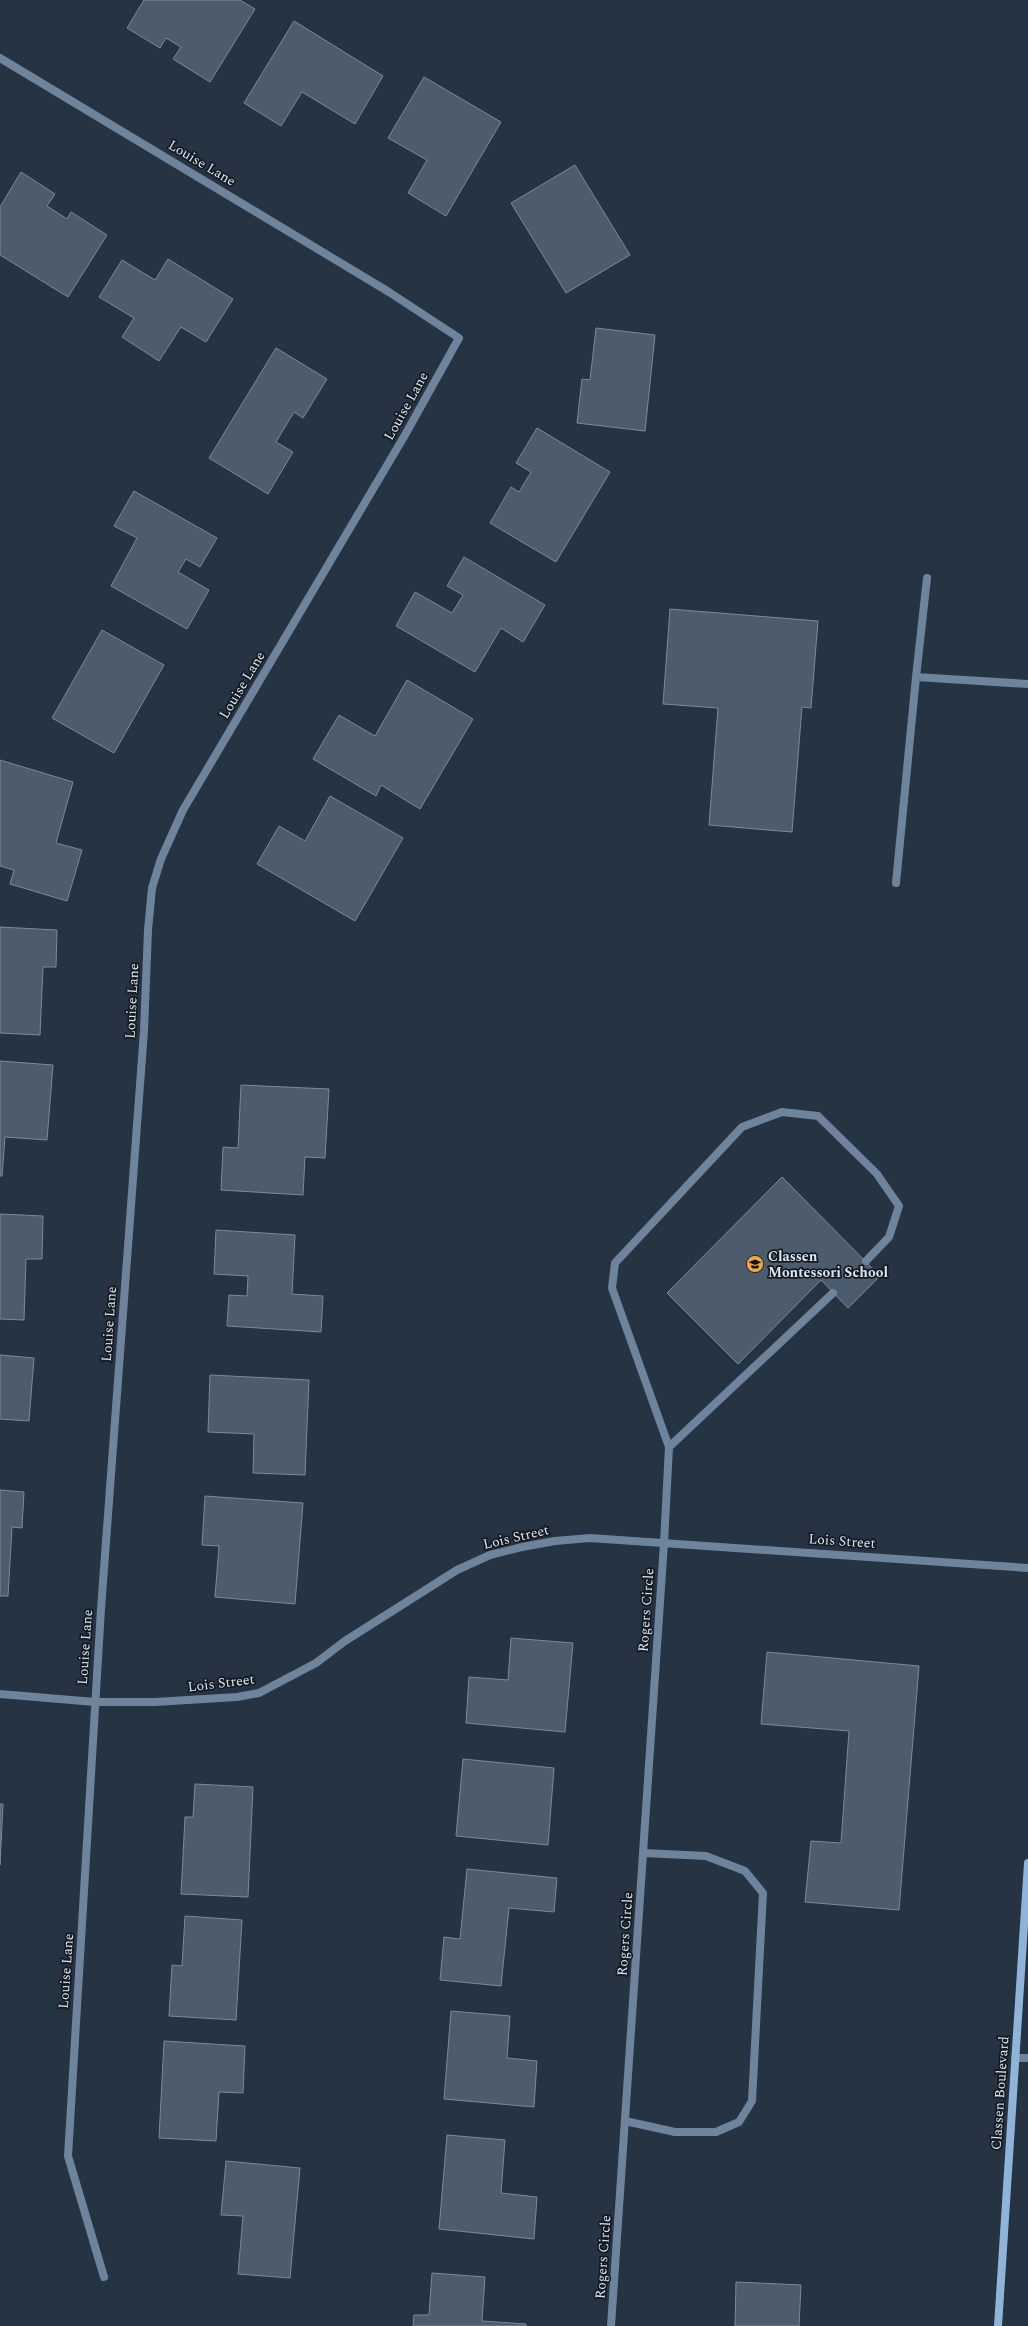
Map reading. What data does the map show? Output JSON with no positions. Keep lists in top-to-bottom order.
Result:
{
  "streets": {
    "street": [
      "Louise Lane",
      "Lois Street",
      "Rogers Circle",
      "Classen Boulevard"
    ]
  },
  "crossings": [
    ["Louise Lane", "Lois Street"],
    ["Lois Street", "Rogers Circle"]
  ],
  "places": {
    "school or university": ["Classen Montessori School"]
  }
}
